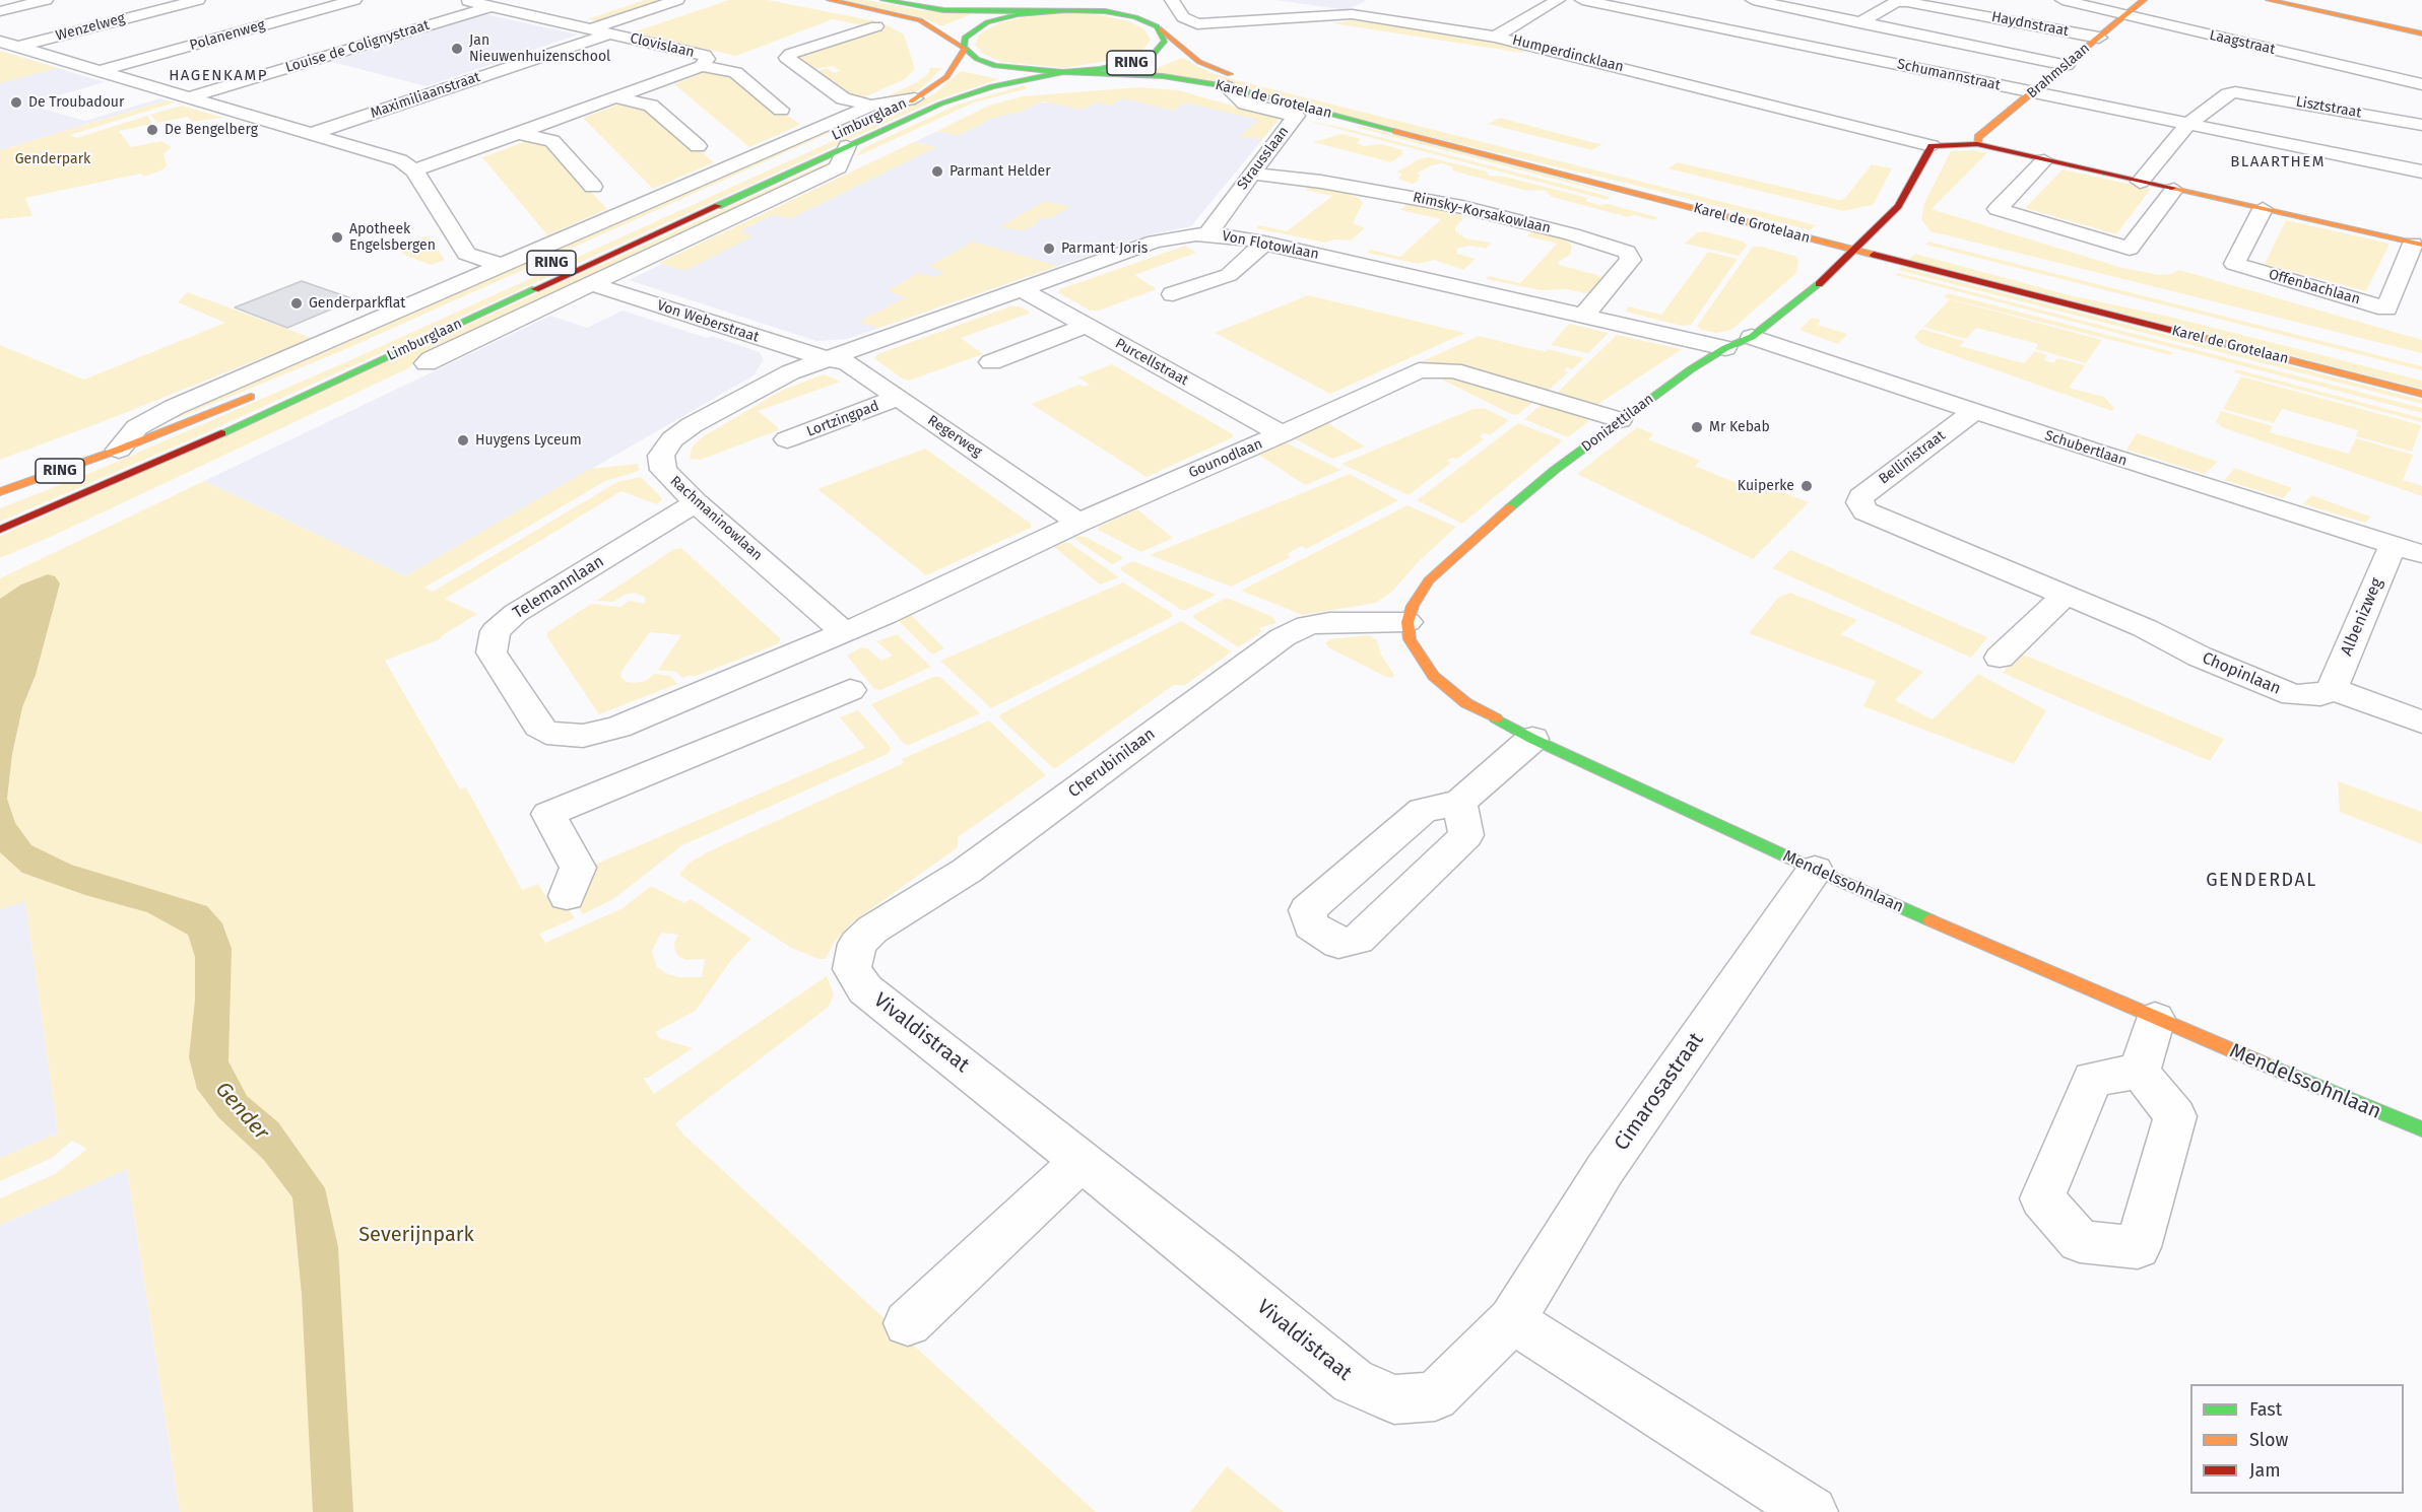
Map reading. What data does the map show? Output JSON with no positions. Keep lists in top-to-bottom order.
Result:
{
  "streets": {
    "main road": [
      "RING",
      "Brahmslaan",
      "Karel de Grotelaan",
      "Limburglaan",
      "Offenbachlaan",
      "Donizettilaan",
      "Mendelssohnlaan"
    ],
    "street": [
      "Haydnstraat",
      "Wenzelweg",
      "Polanenweg",
      "Laagstraat",
      "Clovislaan",
      "Louise de Colignystraat",
      "Humperdincklaan",
      "Schumannstraat",
      "Maximiliaanstraat",
      "Lisztstraat",
      "Strausslaan",
      "Rimsky-Korsakowlaan",
      "Von Flotowlaan",
      "Von Weberstraat",
      "Purcellstraat",
      "Lortzingpad",
      "Regerweg",
      "Schubertlaan",
      "Bellinistraat",
      "Gounodlaan",
      "Rachmaninowlaan",
      "Telemannlaan",
      "Albenizweg",
      "Chopinlaan",
      "Cherubinilaan",
      "Vivaldistraat",
      "Cimarosastraat"
    ]
  },
  "crossings": [
    ["Haydnstraat", "Brahmslaan"],
    ["Laagstraat", "Brahmslaan"],
    ["Clovislaan", "Louise de Colignystraat"],
    ["Clovislaan", "Maximiliaanstraat"],
    ["Humperdincklaan", "Offenbachlaan"],
    ["Humperdincklaan", "Donizettilaan"],
    ["RING", "Karel de Grotelaan"],
    ["RING", "Limburglaan"],
    ["Brahmslaan", "Schumannstraat"],
    ["Brahmslaan", "Offenbachlaan"],
    ["Schumannstraat", "Lisztstraat"],
    ["Karel de Grotelaan", "Limburglaan"],
    ["Karel de Grotelaan", "Strausslaan"],
    ["Karel de Grotelaan", "Donizettilaan"],
    ["Limburglaan", "Von Weberstraat"],
    ["Strausslaan", "Rimsky-Korsakowlaan"],
    ["Strausslaan", "Von Flotowlaan"],
    ["Rimsky-Korsakowlaan", "Von Flotowlaan"],
    ["Von Flotowlaan", "Von Weberstraat"],
    ["Von Flotowlaan", "Purcellstraat"],
    ["Von Flotowlaan", "Donizettilaan"],
    ["Von Flotowlaan", "Regerweg"],
    ["Von Flotowlaan", "Rachmaninowlaan"],
    ["Offenbachlaan", "Donizettilaan"],
    ["Von Weberstraat", "Regerweg"],
    ["Von Weberstraat", "Rachmaninowlaan"],
    ["Purcellstraat", "Gounodlaan"],
    ["Lortzingpad", "Regerweg"],
    ["Donizettilaan", "Schubertlaan"],
    ["Donizettilaan", "Gounodlaan"],
    ["Donizettilaan", "Cherubinilaan"],
    ["Donizettilaan", "Mendelssohnlaan"],
    ["Regerweg", "Gounodlaan"],
    ["Regerweg", "Rachmaninowlaan"],
    ["Schubertlaan", "Bellinistraat"],
    ["Schubertlaan", "Albenizweg"],
    ["Bellinistraat", "Chopinlaan"],
    ["Gounodlaan", "Rachmaninowlaan"],
    ["Gounodlaan", "Telemannlaan"],
    ["Rachmaninowlaan", "Telemannlaan"],
    ["Albenizweg", "Chopinlaan"],
    ["Cherubinilaan", "Mendelssohnlaan"],
    ["Cherubinilaan", "Vivaldistraat"],
    ["Mendelssohnlaan", "Cimarosastraat"],
    ["Vivaldistraat", "Cimarosastraat"]
  ],
  "districts": ["HAGENKAMP", "BLAARTHEM", "GENDERDAL"],
  "water": ["Gender"],
  "parks": ["Genderpark", "Severijnpark"],
  "places": [
    "Jan Nieuwenhuizenschool",
    "De Troubadour",
    "De Bengelberg",
    "Parmant Helder",
    "Apotheek Engelsbergen",
    "Parmant Joris",
    "Genderparkflat",
    "Mr Kebab",
    "Huygens Lyceum",
    "Kuiperke"
  ],
  "legend": ["Fast", "Slow", "Jam"]
}
